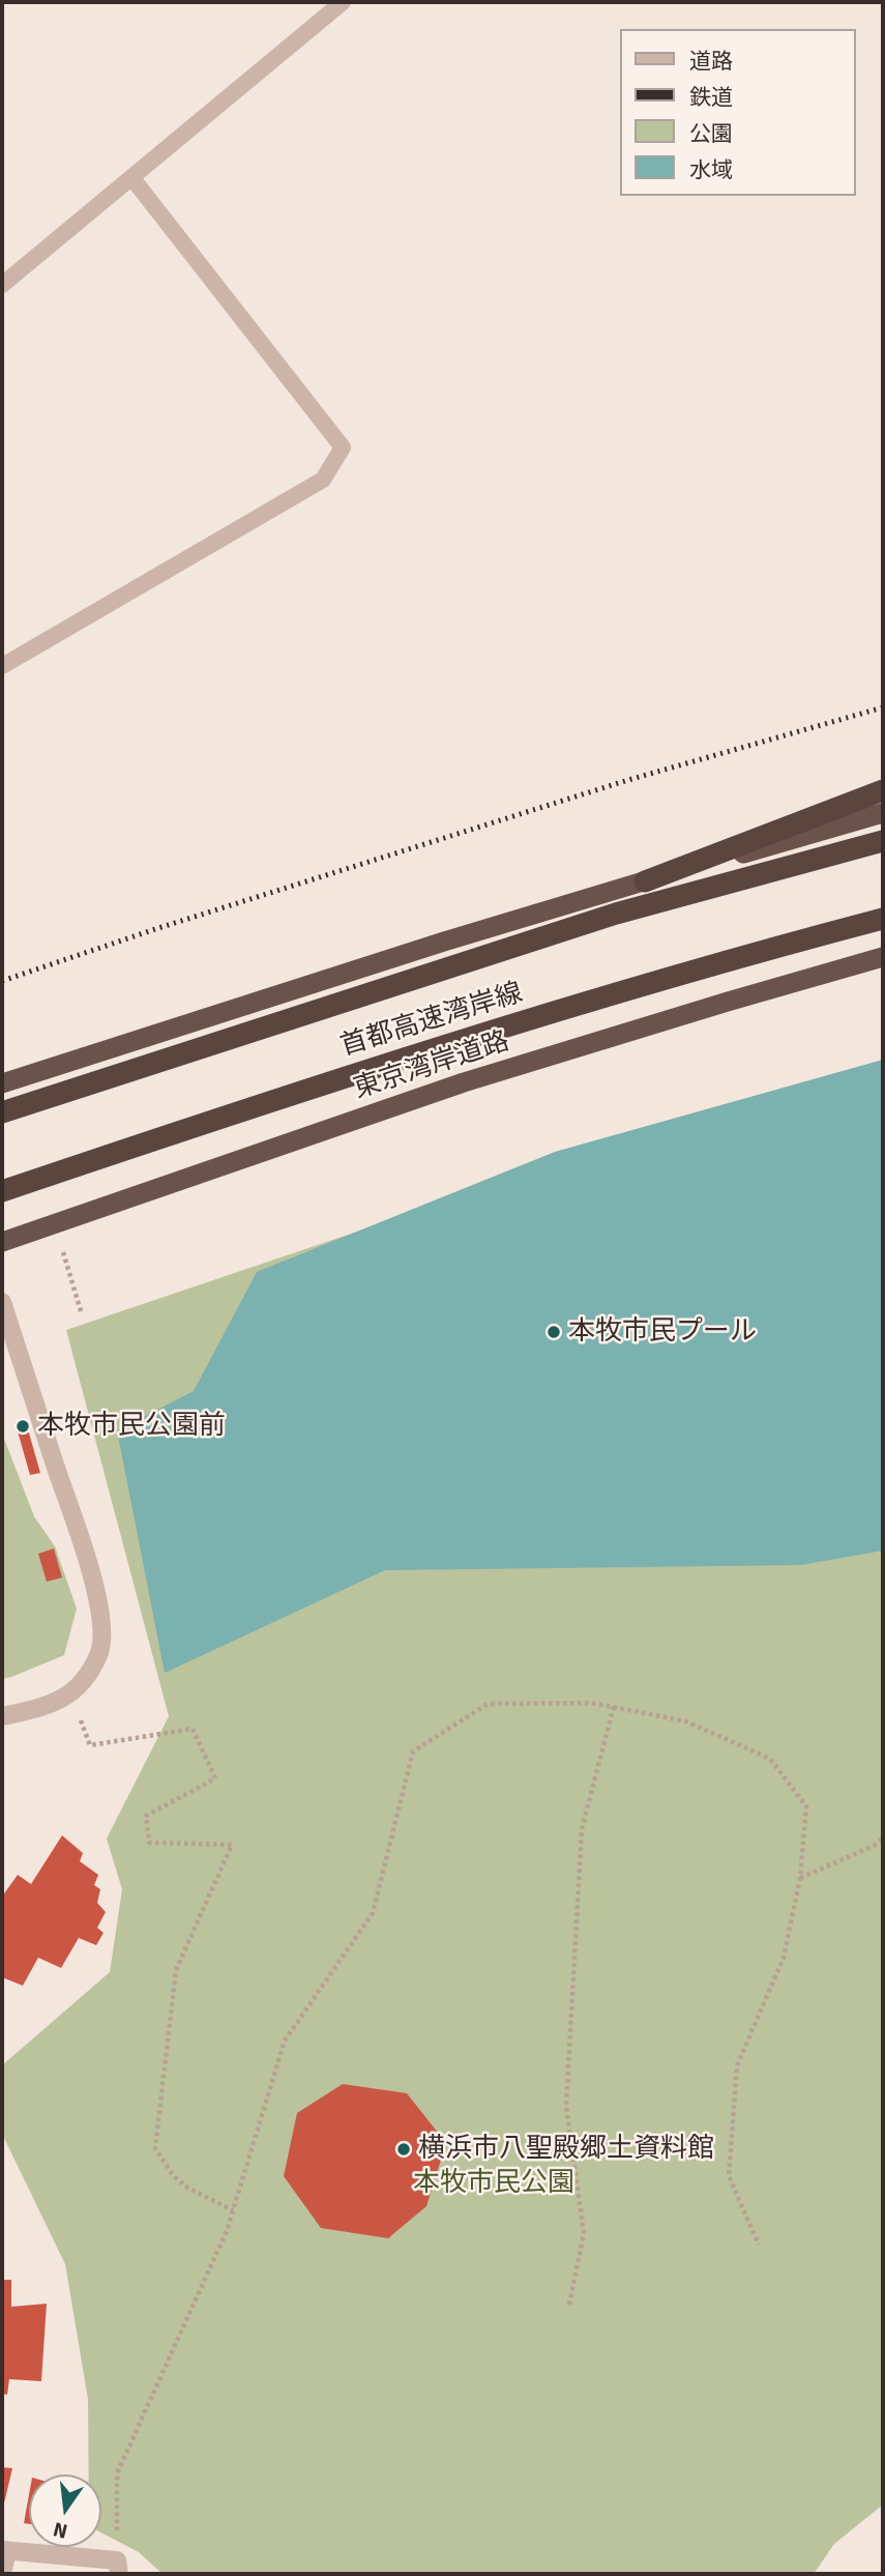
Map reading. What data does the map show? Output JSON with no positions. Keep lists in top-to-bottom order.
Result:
{
  "streets": {
    "highway": ["首都高速湾岸線", "東京湾岸道路"]
  },
  "parks": ["本牧市民公園"],
  "places": ["本牧市民プール", "本牧市民公園前", "横浜市八聖殿郷土資料館"],
  "legend": [
    "道路",
    "鉄道",
    "公園",
    "水域"
  ],
  "north": "bottom"
}
